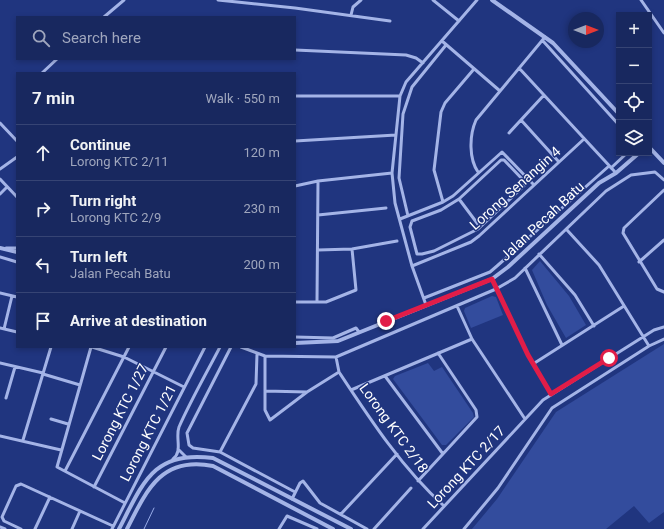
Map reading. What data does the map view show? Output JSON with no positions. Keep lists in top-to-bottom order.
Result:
{
  "streets": {
    "street": [
      "Lorong Senangin 4",
      "Jalan Pecah Batu",
      "Lorong KTC 1/27",
      "Lorong KTC 2/18",
      "Lorong KTC 1/21",
      "Lorong KTC 2/17"
    ]
  },
  "crossings": [
    ["Lorong KTC 2/18", "Lorong KTC 2/17"]
  ],
  "north": "right",
  "page": {
    "map_buttons": ["+", "−"],
    "search": "Search here",
    "heading": ["7 min", "Walk · 550 m"],
    "list": [
      ["Continue", "Lorong KTC 2/11", "120 m"],
      ["Turn right", "Lorong KTC 2/9", "230 m"],
      ["Turn left", "Jalan Pecah Batu", "200 m"],
      "Arrive at destination"
    ]
  }
}
